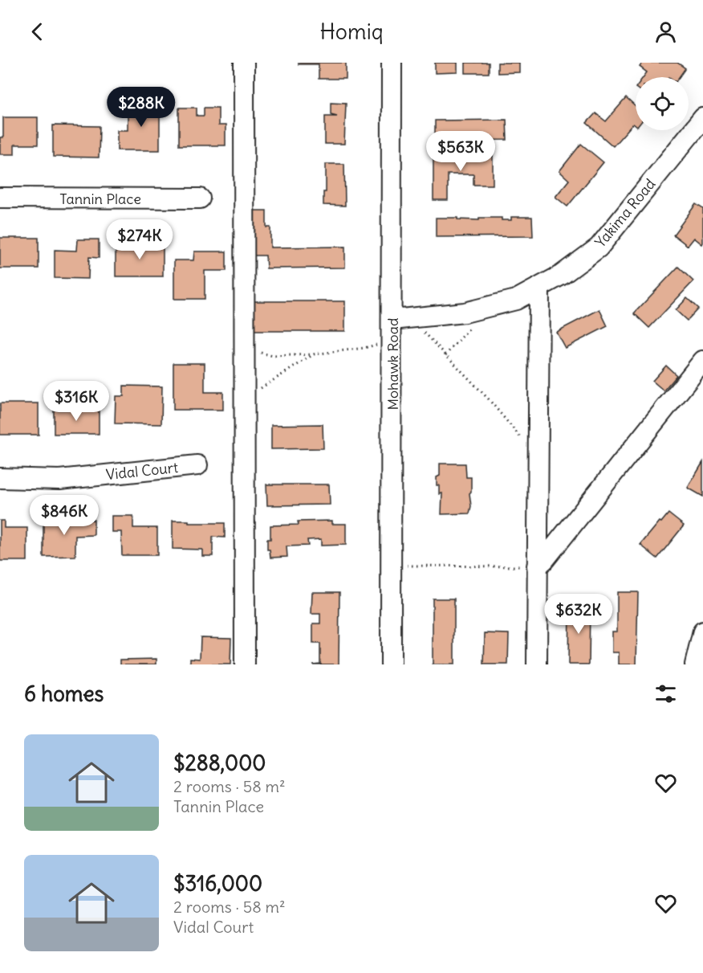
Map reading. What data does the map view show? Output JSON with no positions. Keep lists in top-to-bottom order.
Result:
{
  "streets": {
    "street": [
      "Tannin Place",
      "Yakima Road",
      "Mohawk Road",
      "Vidal Court"
    ]
  },
  "crossings": [
    ["Yakima Road", "Mohawk Road"]
  ],
  "page": {
    "header": "Homiq",
    "price": [
      "$288K",
      "$563K",
      "$274K",
      "$316K",
      "$846K",
      "$632K"
    ],
    "heading": "6 homes",
    "list": [
      {
        "name": "$288,000",
        "note": "2 rooms · 58 m² · Tannin Place"
      },
      {
        "name": "$316,000",
        "note": "2 rooms · 58 m² · Vidal Court"
      }
    ]
  }
}
